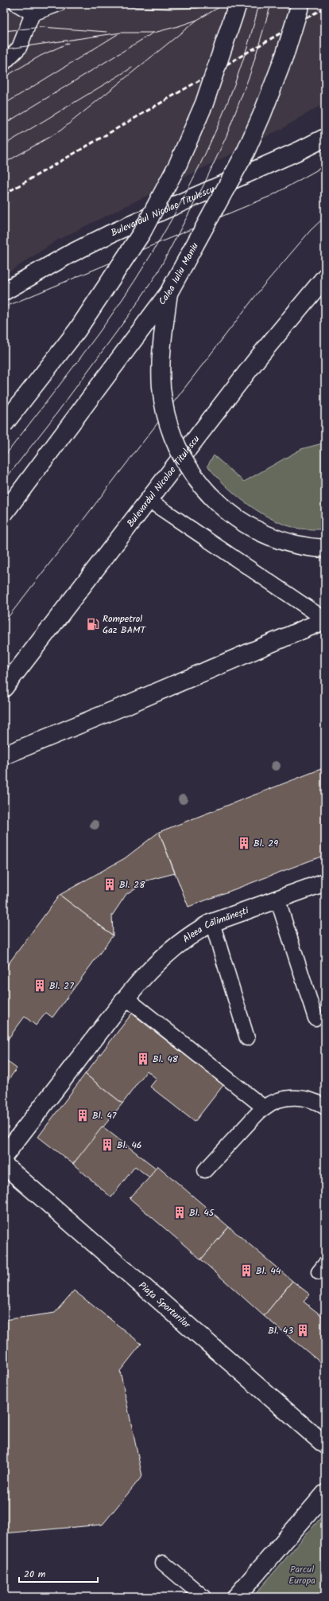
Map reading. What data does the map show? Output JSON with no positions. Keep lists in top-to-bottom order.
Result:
{
  "streets": {
    "main road": [
      "Bulevardul Nicolae Titulescu",
      "Calea Iuliu Maniu",
      "Aleea Călimănești",
      "Piața Sporturilor"
    ]
  },
  "parks": ["Parcul Europa"],
  "places": {
    "fuel station": ["Rompetrol Gaz BAMT"],
    "building": [
      "Bl. 29",
      "Bl. 28",
      "Bl. 27",
      "Bl. 48",
      "Bl. 47",
      "Bl. 46",
      "Bl. 45",
      "Bl. 44",
      "Bl. 43"
    ]
  },
  "scale_bar": "20 m"
}
